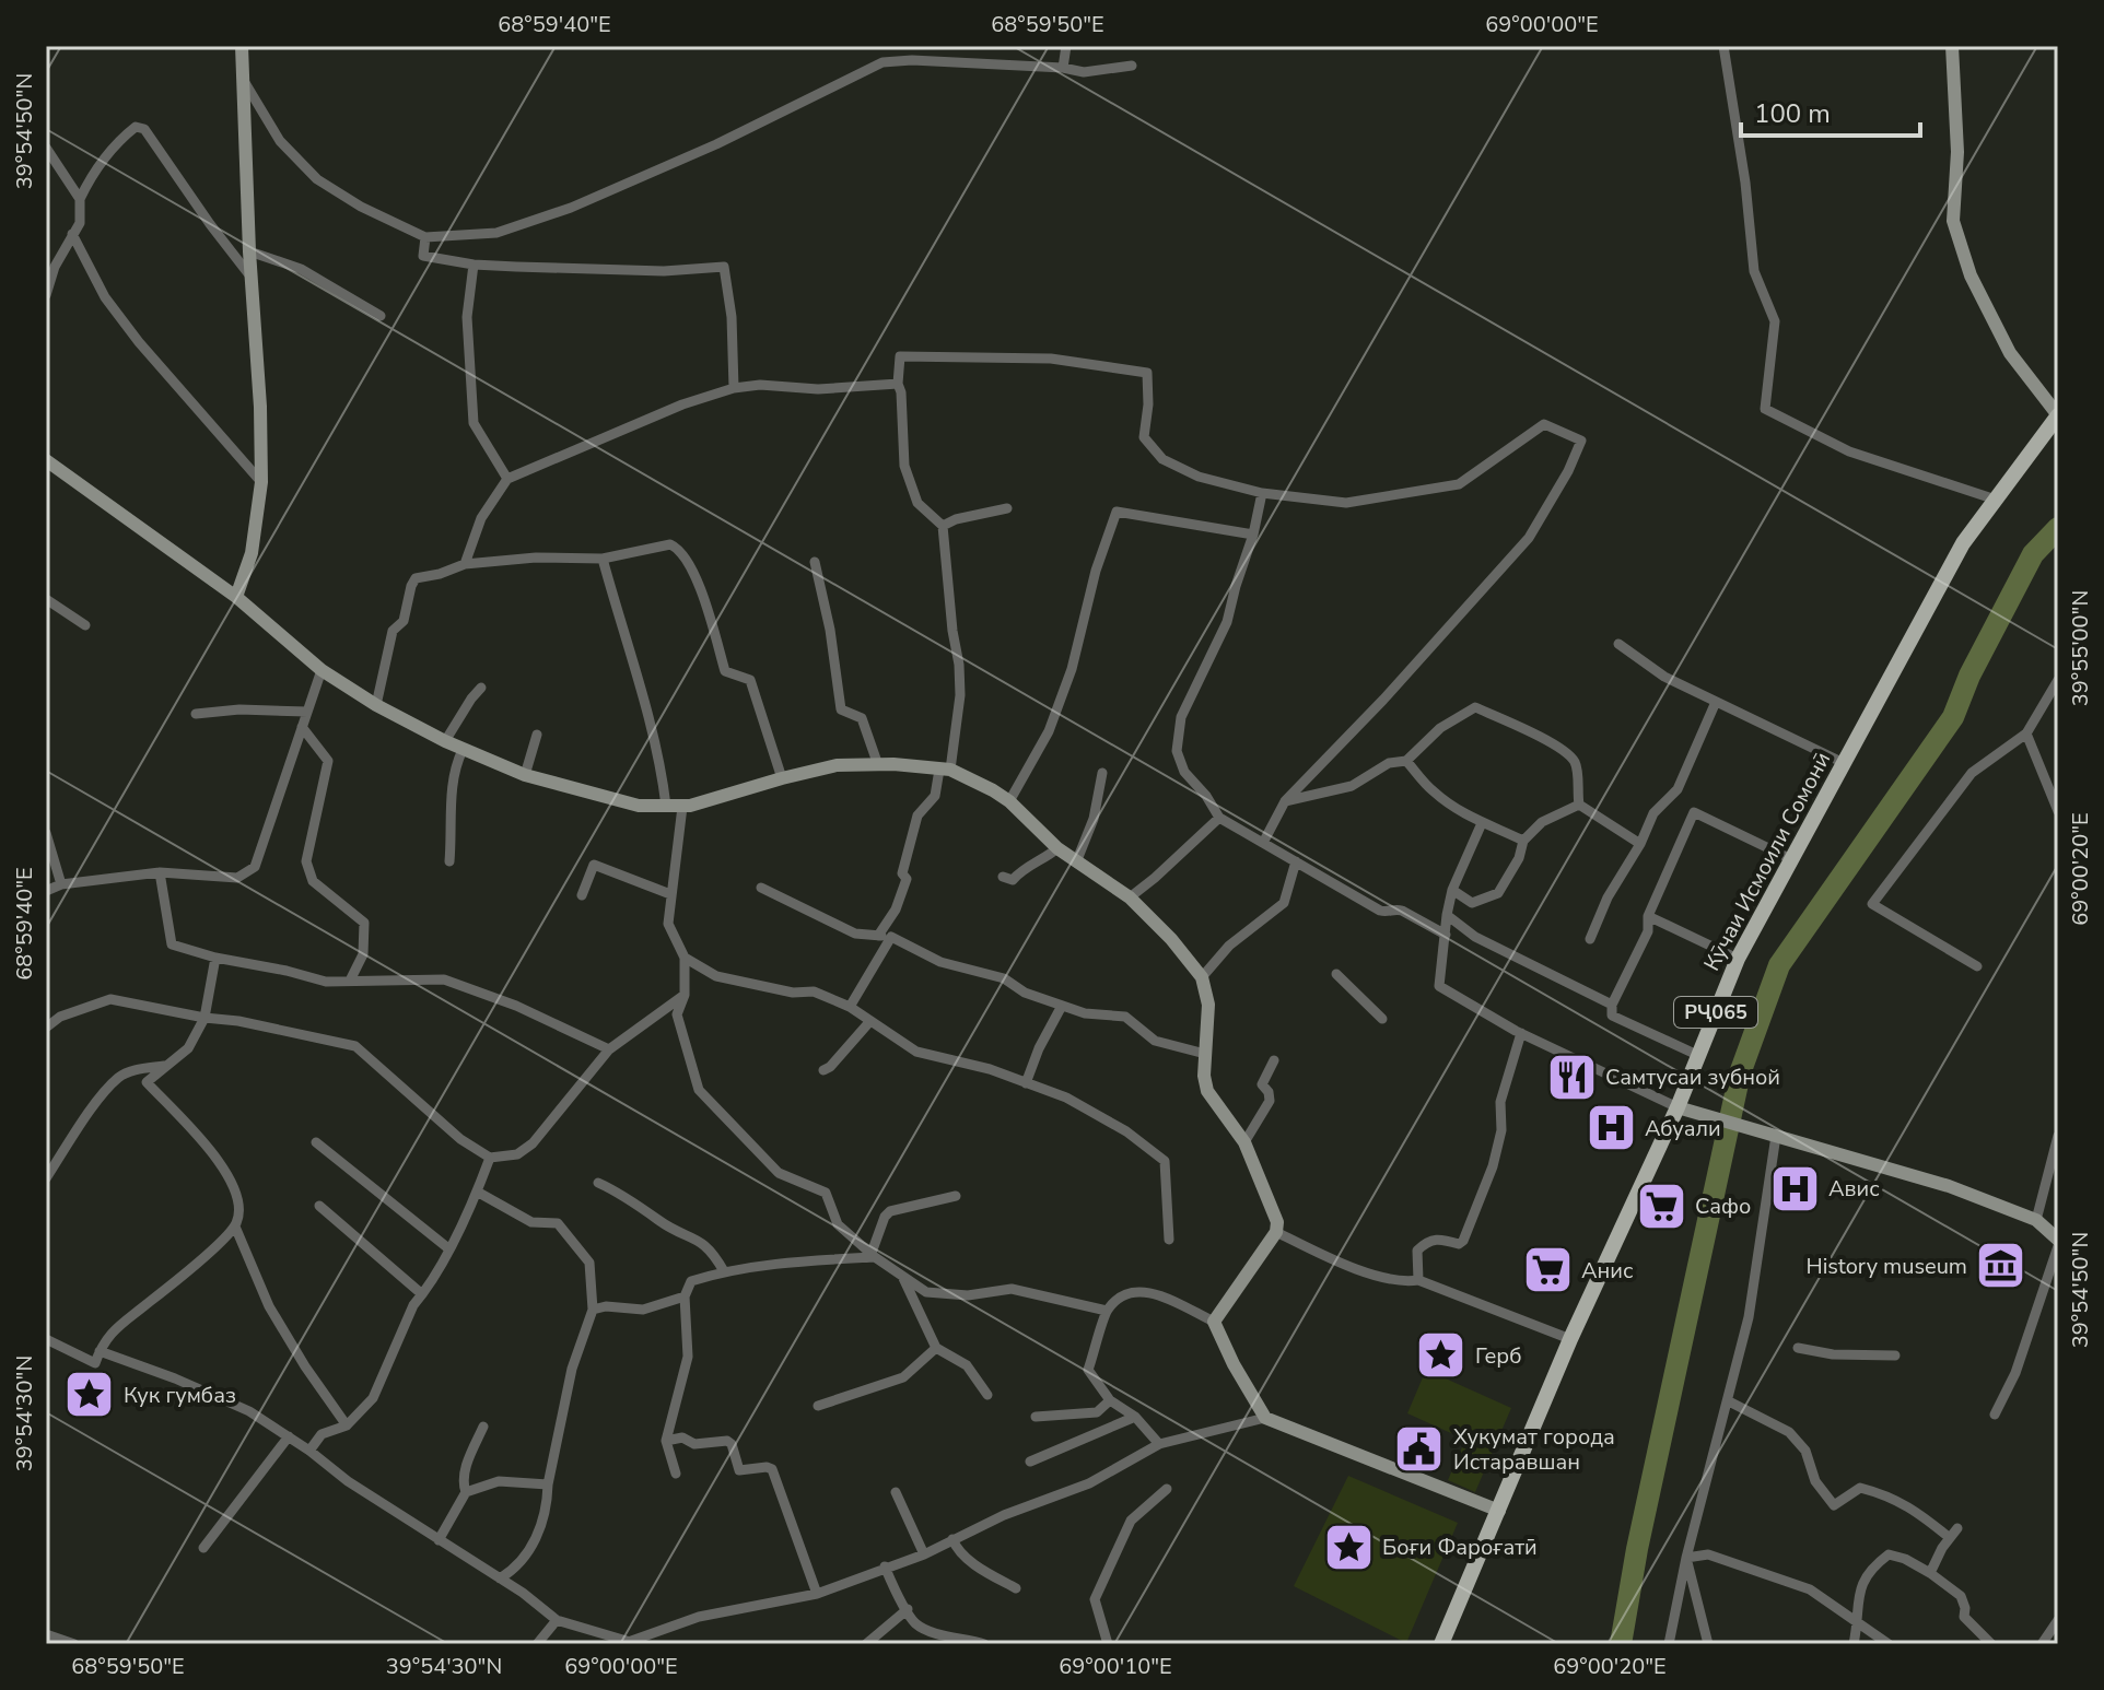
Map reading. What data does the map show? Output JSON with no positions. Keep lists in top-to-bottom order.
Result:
{
  "streets": {
    "main road": ["Кӯчаи Исмоили Сомонӣ", "РҶ065"]
  },
  "places": {
    "restaurant": ["Самтусаи зубной"],
    "hospital": ["Абуали", "Авис"],
    "supermarket": ["Сафо", "Анис"],
    "museum": ["History museum"],
    "place": ["Герб", "Кук гумбаз", "Боғи Фароғатӣ"],
    "public building": ["Хукумат города Истаравшан"]
  },
  "scale_bar": "100 m",
  "coordinates": [
    "68°59'40\"E",
    "68°59'50\"E",
    "69°00'00\"E",
    "39°54'50\"N",
    "39°55'00\"N",
    "69°00'20\"E",
    "39°54'30\"N",
    "69°00'10\"E"
  ]
}
